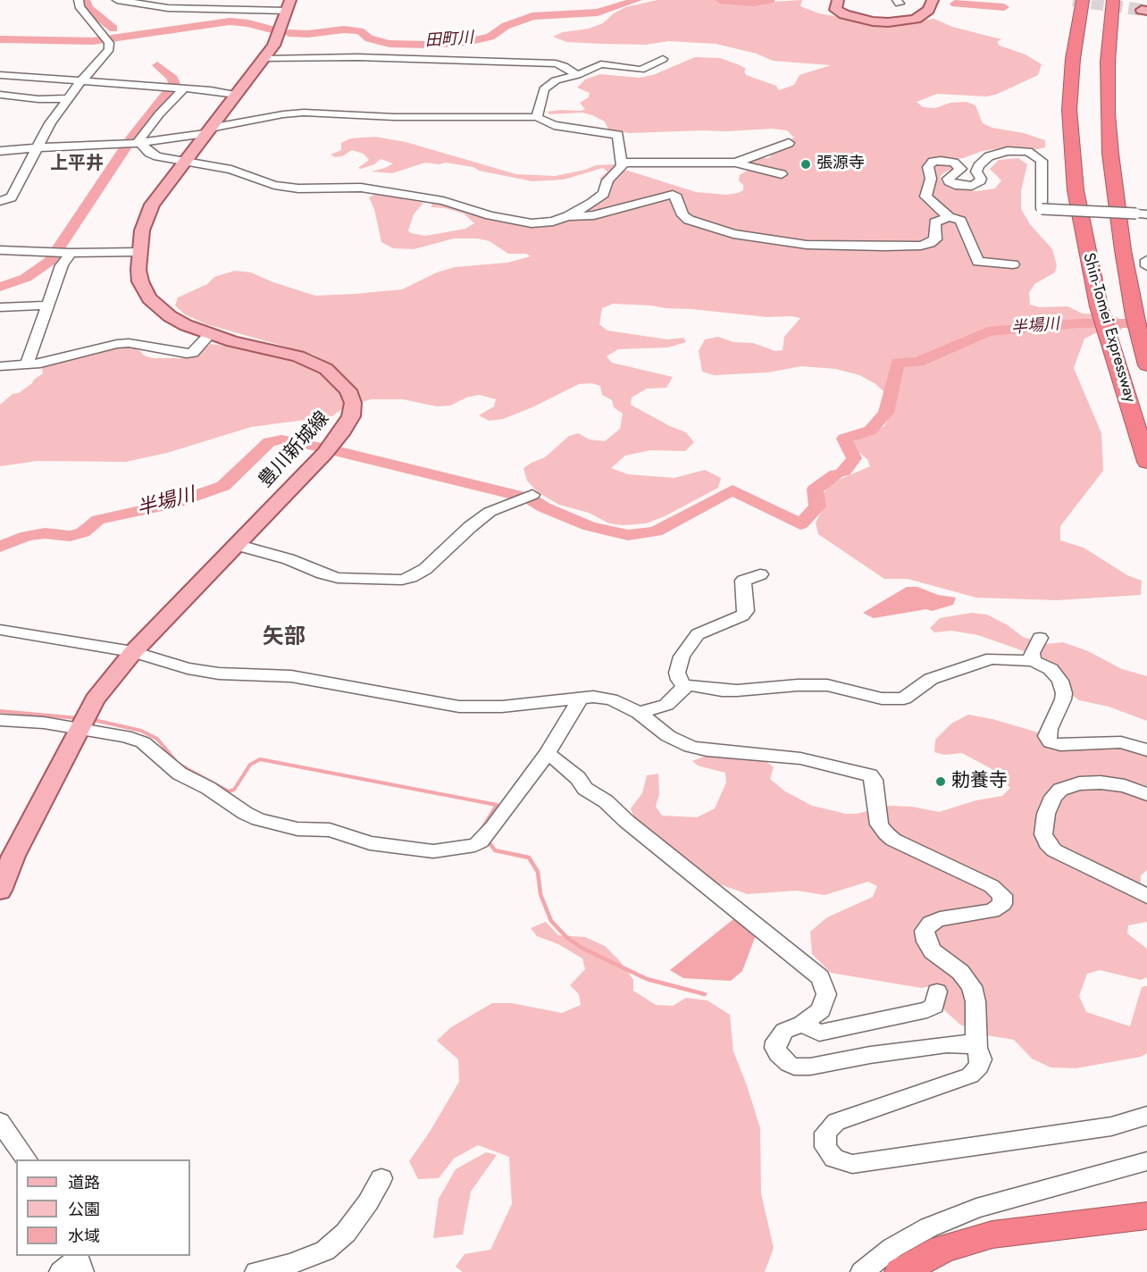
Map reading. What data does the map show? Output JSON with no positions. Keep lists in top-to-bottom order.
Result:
{
  "streets": {
    "highway": ["Shin-Tomei Expressway"],
    "main road": ["豊川新城線"]
  },
  "districts": ["上平井", "矢部"],
  "water": ["田町川", "半場川"],
  "places": ["張源寺", "勅養寺"],
  "legend": ["道路", "公園", "水域"]
}
